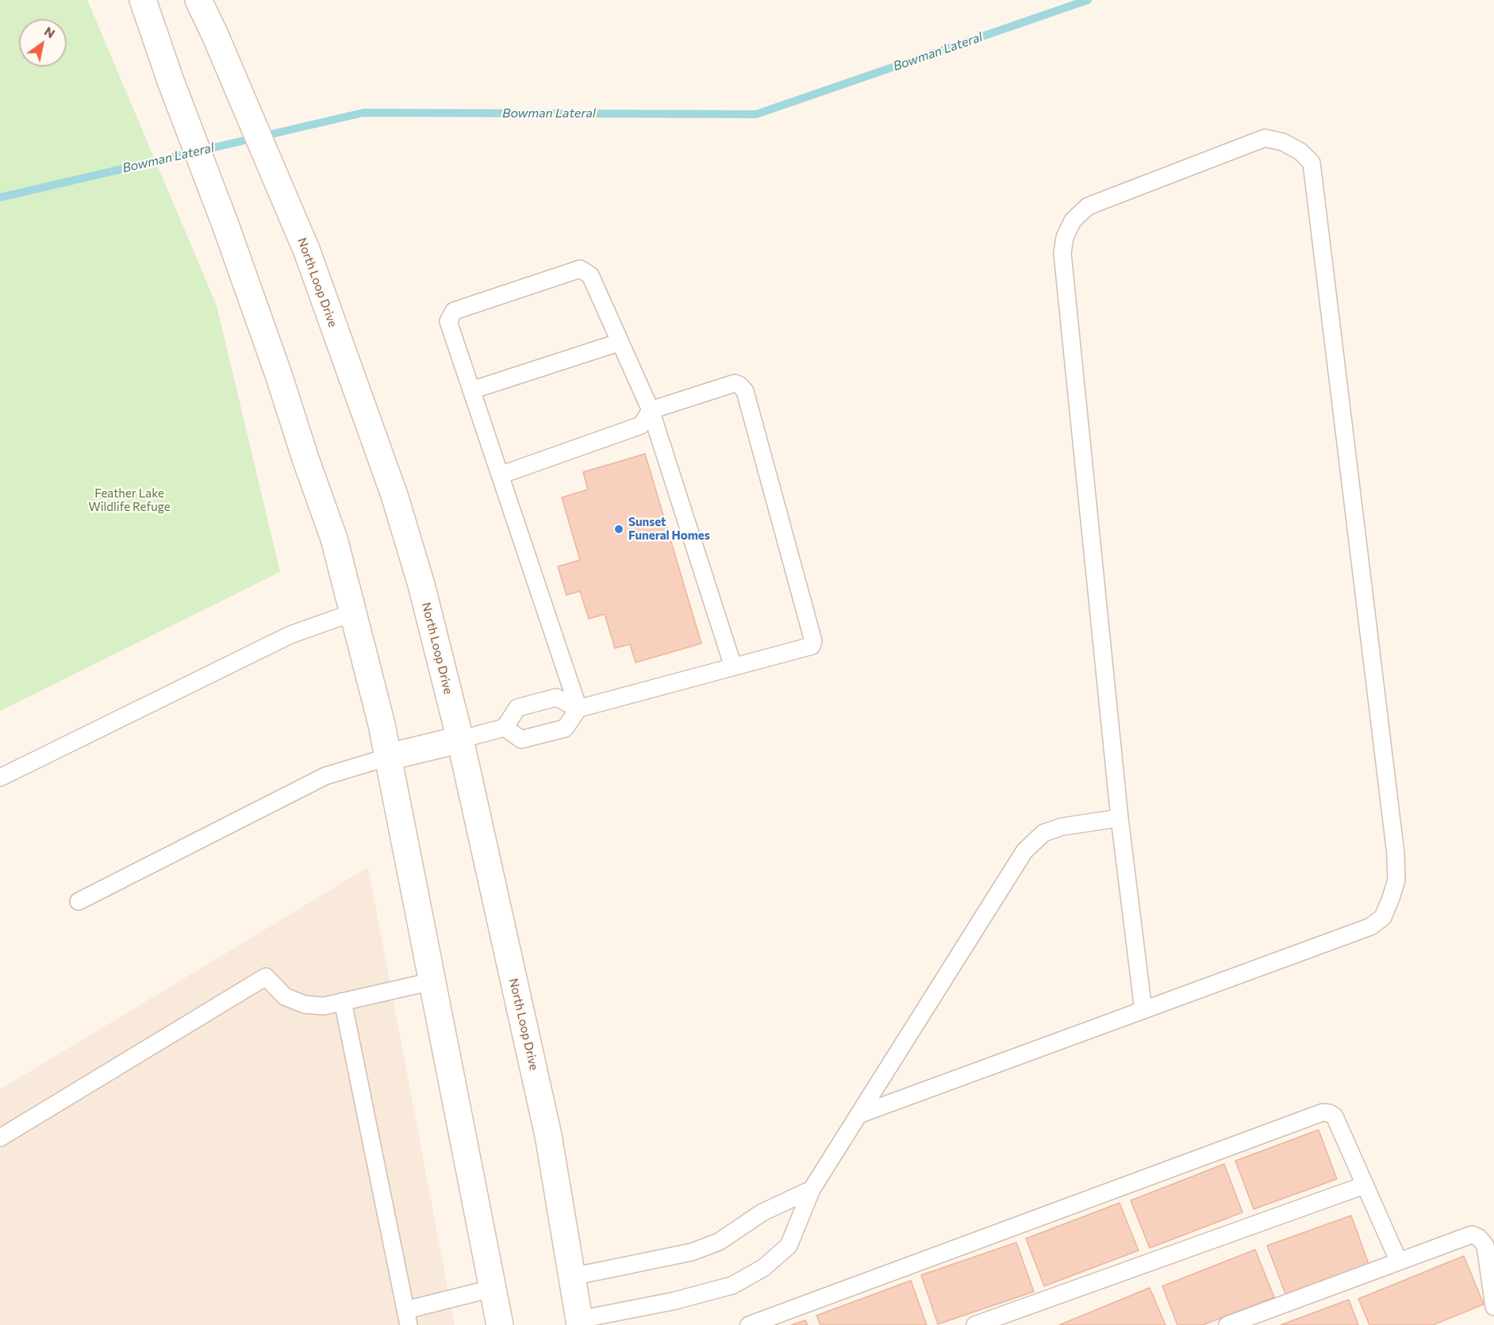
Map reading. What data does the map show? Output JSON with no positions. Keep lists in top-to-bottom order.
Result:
{
  "streets": {
    "main road": ["North Loop Drive"]
  },
  "water": ["Bowman Lateral"],
  "parks": ["Feather Lake Wildlife Refuge"],
  "places": ["Sunset Funeral Homes"],
  "north": "top right"
}
